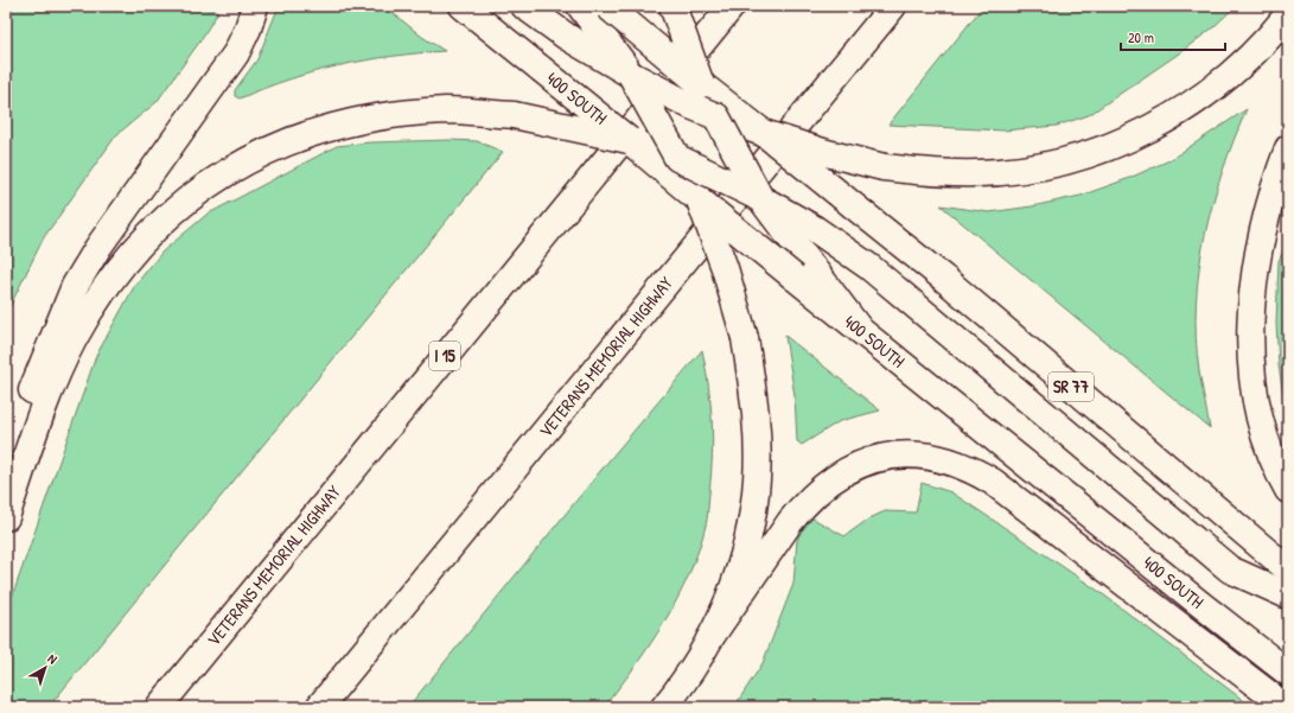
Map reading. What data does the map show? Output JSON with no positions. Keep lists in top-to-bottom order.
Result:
{
  "streets": {
    "main road": [
      "400 SOUTH",
      "I 15",
      "VETERANS MEMORIAL HIGHWAY",
      "SR 77"
    ]
  },
  "scale_bar": "20 m",
  "north": "top right"
}
